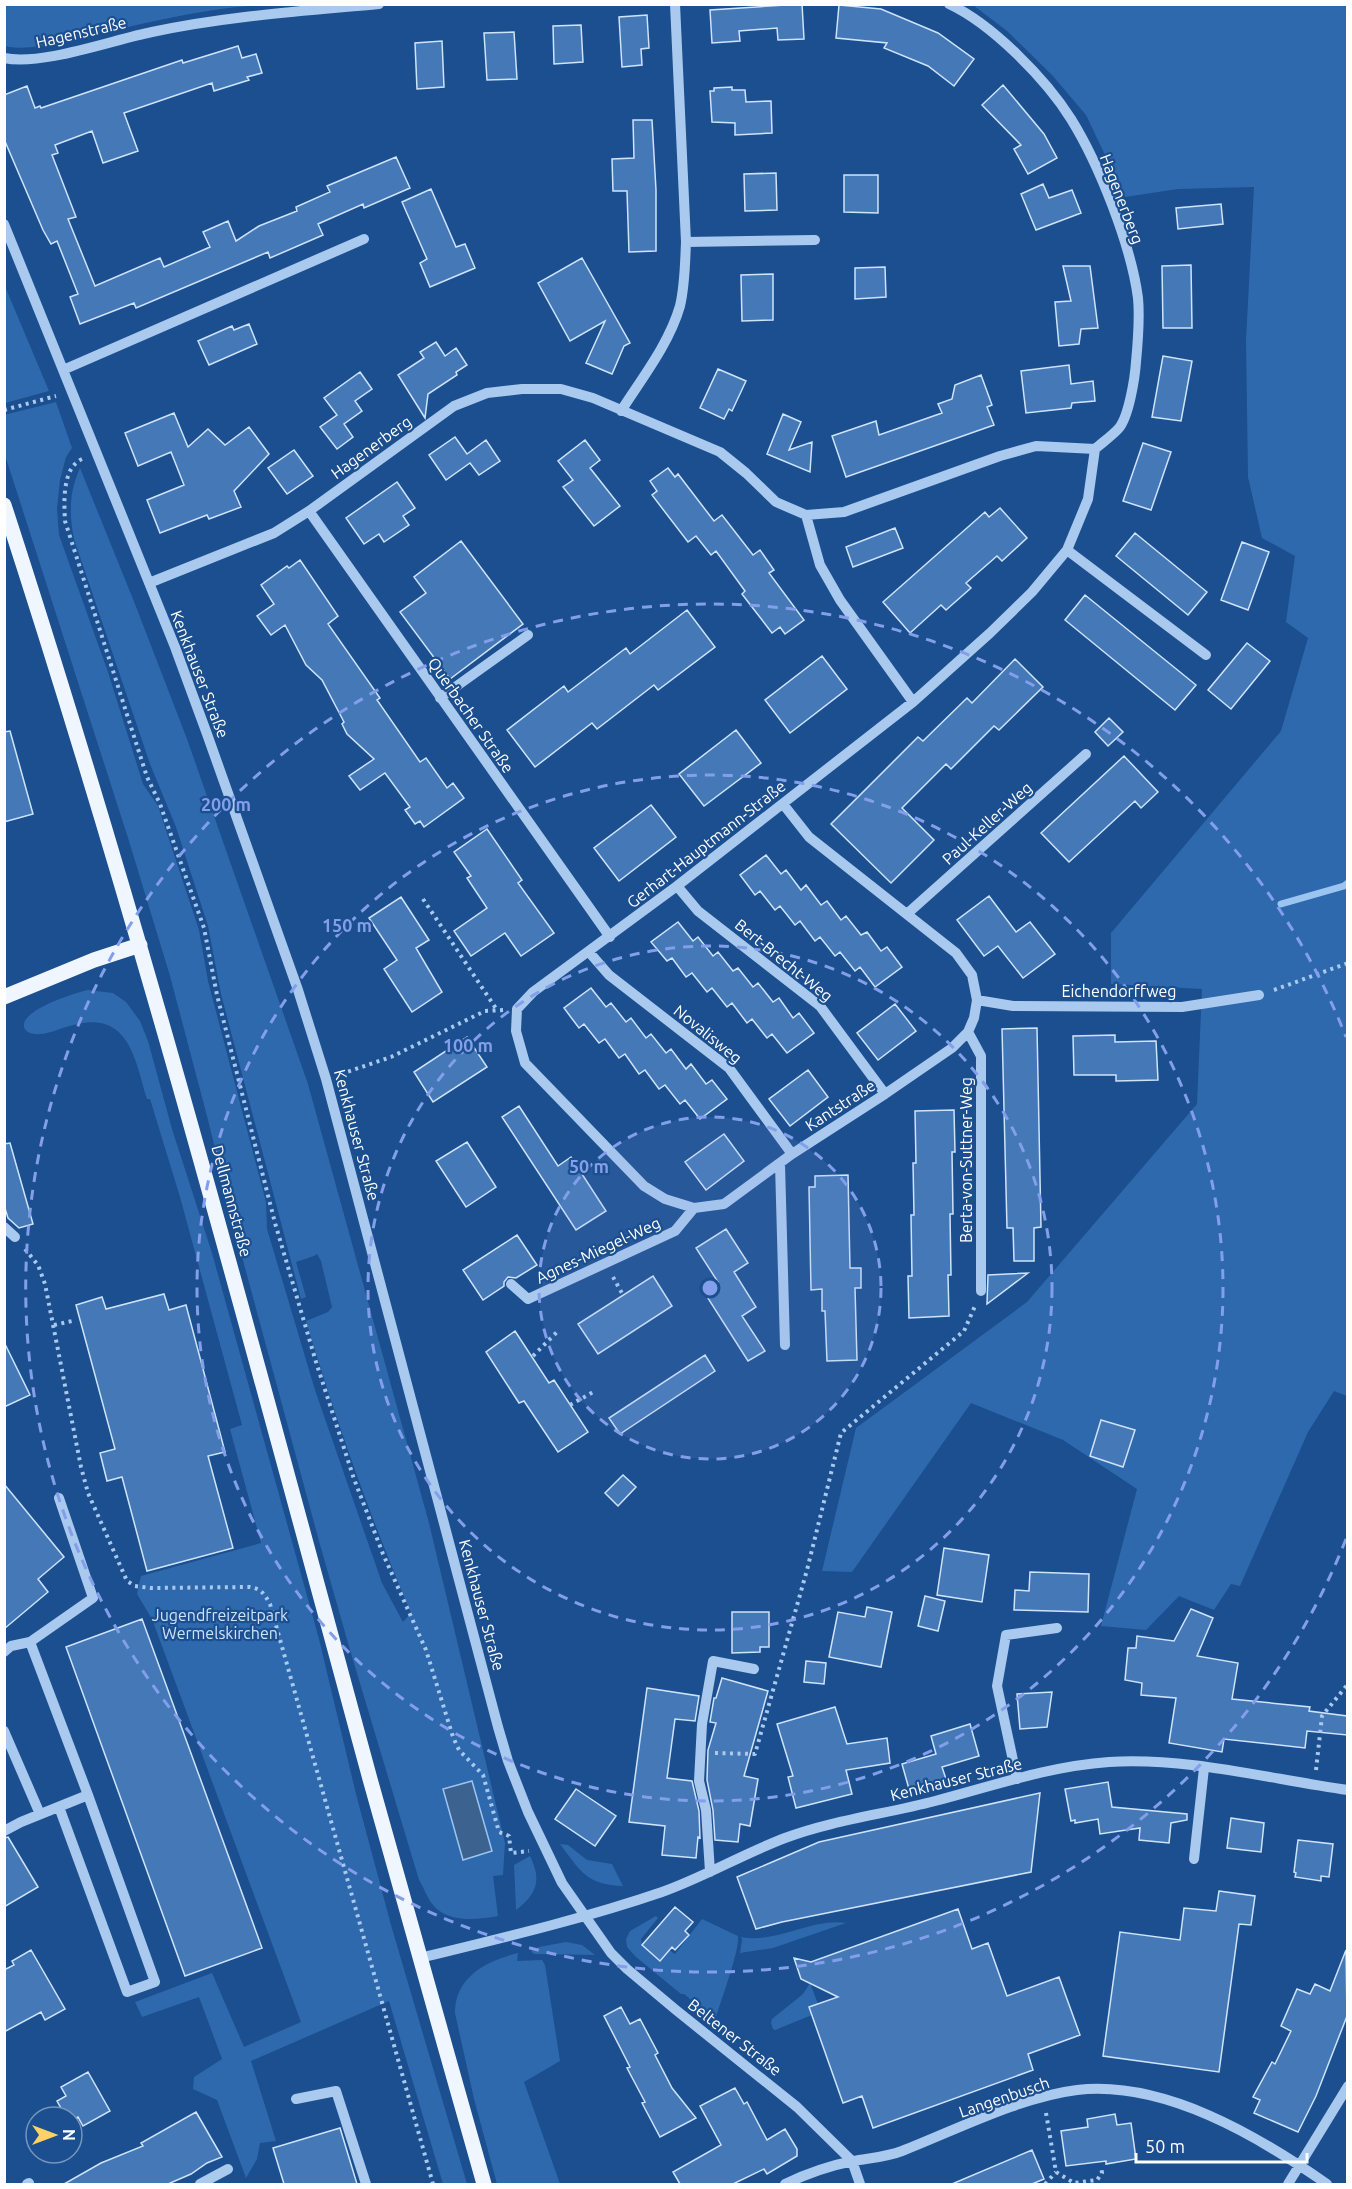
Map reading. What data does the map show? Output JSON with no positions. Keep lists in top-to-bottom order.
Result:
{
  "streets": {
    "main road": ["Dellmannstraße"],
    "street": [
      "Hagenstraße",
      "Hagenerberg",
      "Kenkhauser Straße",
      "Querbacher Straße",
      "Paul-Keller-Weg",
      "Gerhart-Hauptmann-Straße",
      "Bert-Brecht-Weg",
      "Eichendorffweg",
      "Novalisweg",
      "Kantstraße",
      "Berta-von-Suttner-Weg",
      "Agnes-Miegel-Weg",
      "Beltener Straße",
      "Langenbusch"
    ]
  },
  "crossings": [
    ["Hagenerberg", "Kenkhauser Straße"],
    ["Hagenerberg", "Querbacher Straße"],
    ["Kenkhauser Straße", "Dellmannstraße"],
    ["Kenkhauser Straße", "Beltener Straße"],
    ["Querbacher Straße", "Gerhart-Hauptmann-Straße"],
    ["Gerhart-Hauptmann-Straße", "Bert-Brecht-Weg"],
    ["Gerhart-Hauptmann-Straße", "Novalisweg"],
    ["Gerhart-Hauptmann-Straße", "Kantstraße"],
    ["Bert-Brecht-Weg", "Kantstraße"],
    ["Novalisweg", "Kantstraße"],
    ["Kantstraße", "Berta-von-Suttner-Weg"],
    ["Kantstraße", "Agnes-Miegel-Weg"],
    ["Beltener Straße", "Langenbusch"]
  ],
  "parks": ["Jugendfreizeitpark Wermelskirchen"],
  "scale_bar": "50 m",
  "north": "right",
  "rings": [
    "200 m",
    "150 m",
    "100 m",
    "50 m"
  ]
}
